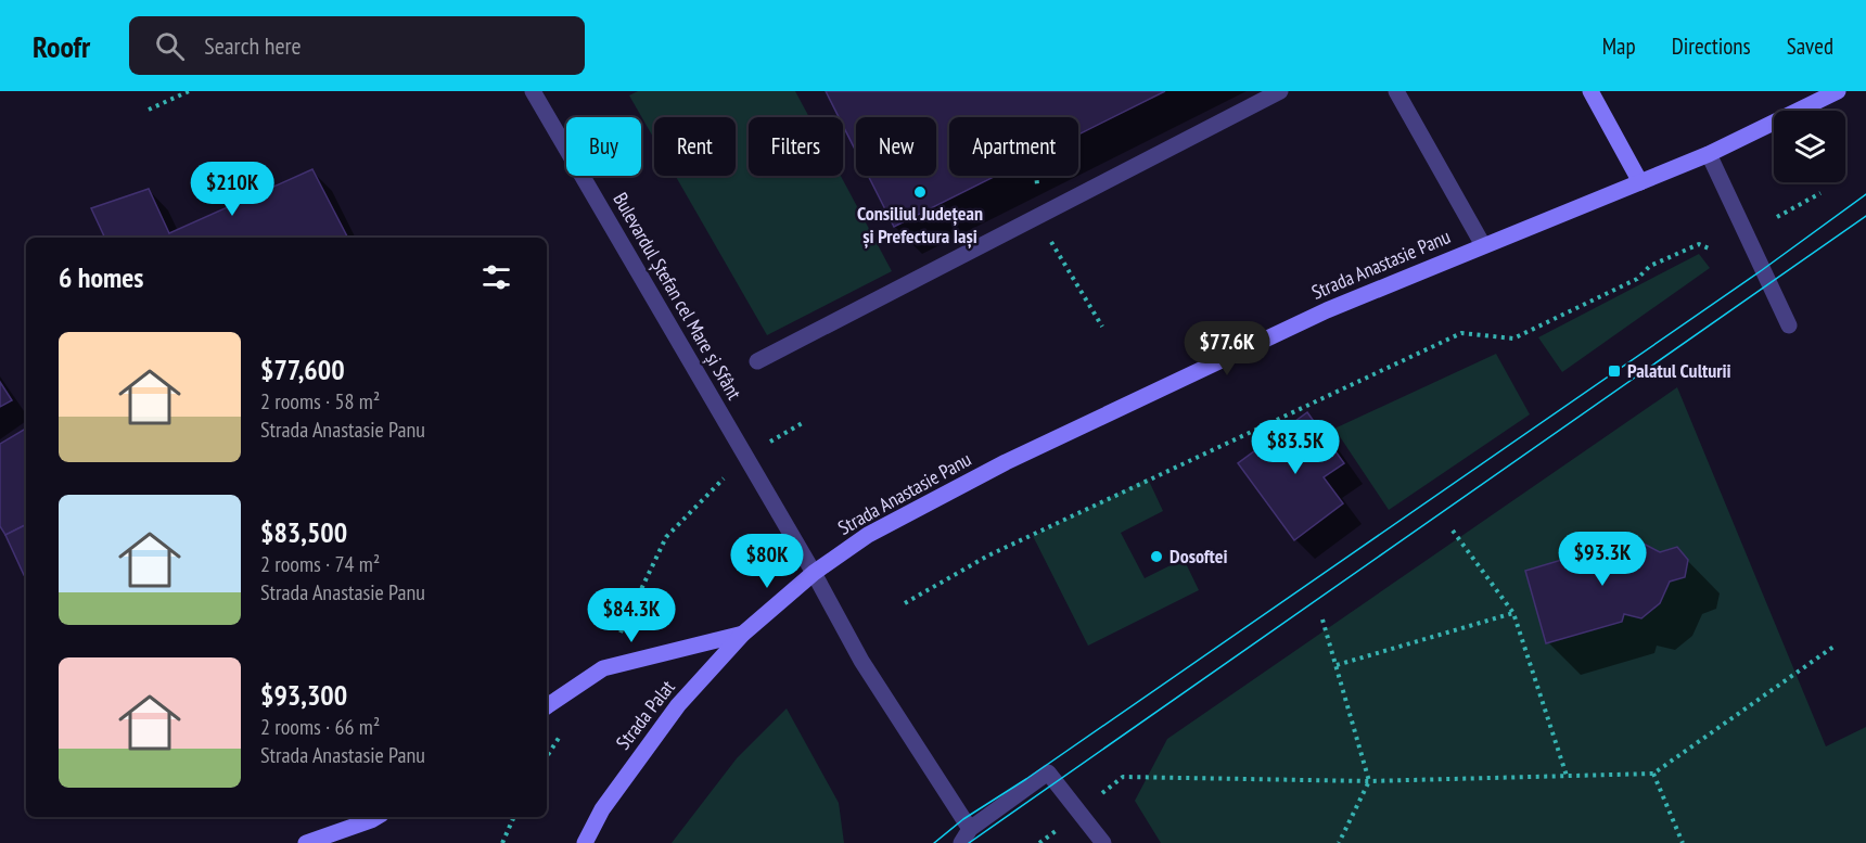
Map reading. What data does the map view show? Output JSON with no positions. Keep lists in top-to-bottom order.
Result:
{
  "streets": {
    "main road": ["Strada Anastasie Panu", "Strada Palat"],
    "street": ["Bulevardul Ștefan cel Mare și Sfânt"]
  },
  "crossings": [
    ["Strada Anastasie Panu", "Bulevardul Ștefan cel Mare și Sfânt"],
    ["Strada Anastasie Panu", "Strada Palat"],
    ["Bulevardul Ștefan cel Mare și Sfânt", "Strada Palat"]
  ],
  "places": {
    "other": ["Consiliul Județean și Prefectura Iași", "Dosoftei"],
    "transit": ["Palatul Culturii"]
  },
  "page": {
    "header": "Roofr",
    "search": "Search here",
    "nav": ["Map", "Directions", "Saved"],
    "chip": [
      "Buy",
      "Rent",
      "Filters",
      "New",
      "Apartment"
    ],
    "price": [
      "$210K",
      "$77.6K",
      "$83.5K",
      "$93.3K",
      "$80K",
      "$84.3K"
    ],
    "heading": "6 homes",
    "list": [
      {
        "name": "$77,600",
        "note": "2 rooms · 58 m² · Strada Anastasie Panu"
      },
      {
        "name": "$83,500",
        "note": "2 rooms · 74 m² · Strada Anastasie Panu"
      },
      {
        "name": "$93,300",
        "note": "2 rooms · 66 m² · Strada Anastasie Panu"
      }
    ]
  }
}
